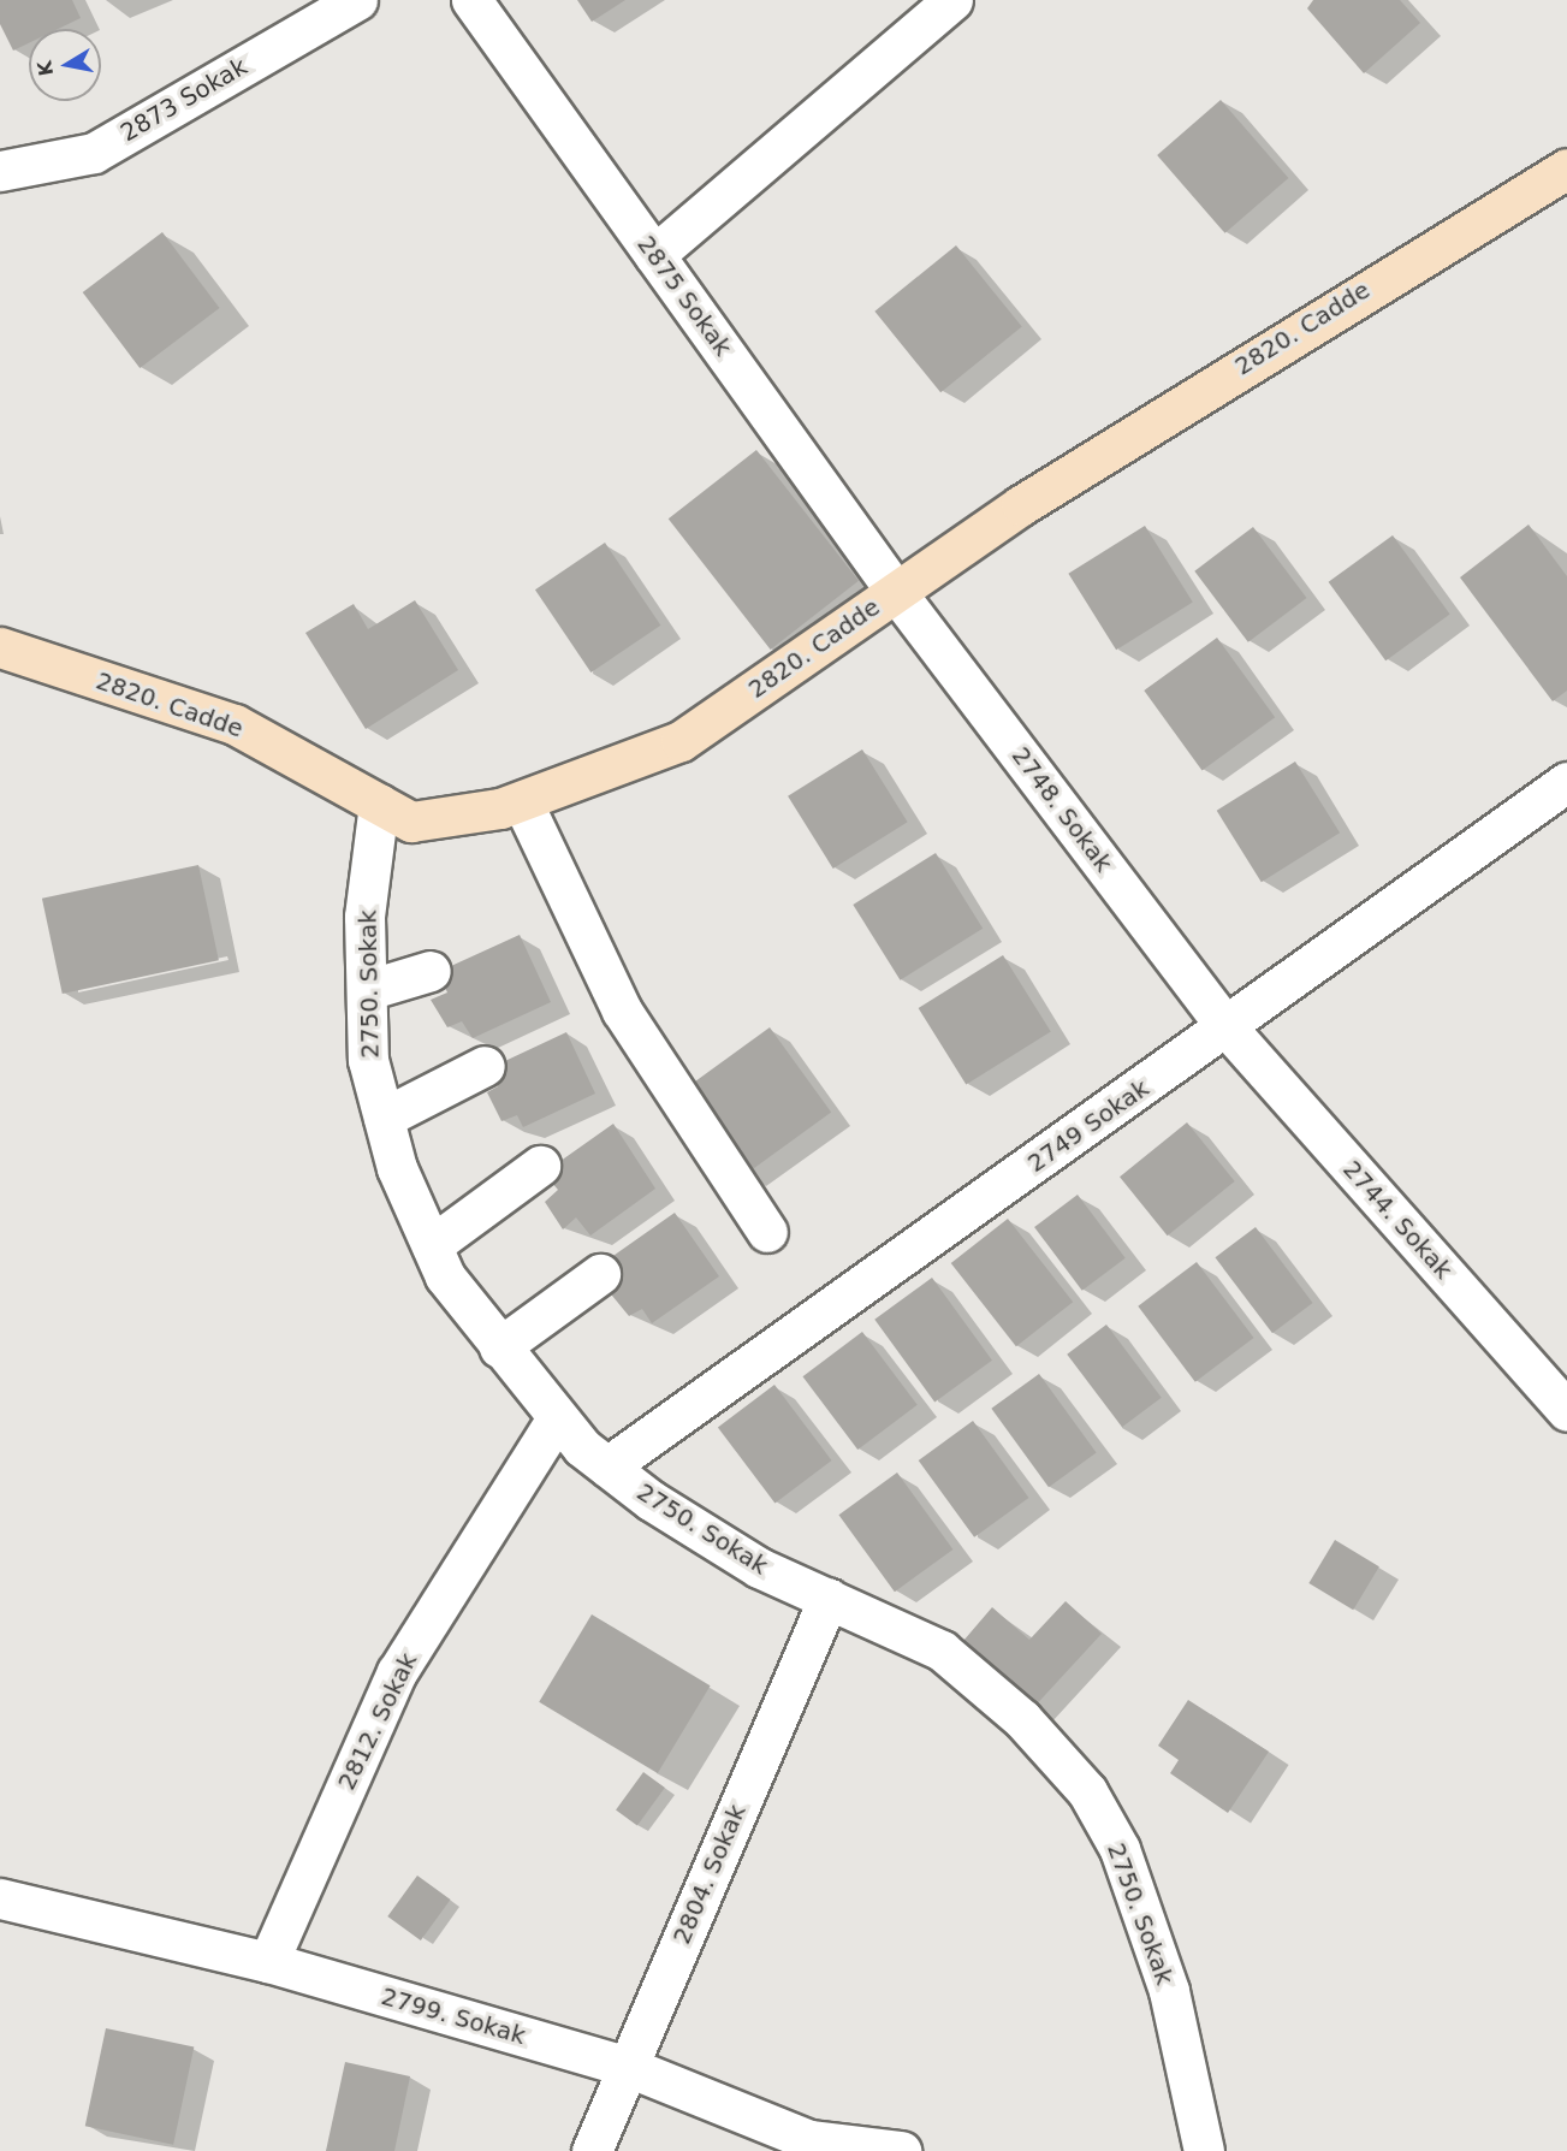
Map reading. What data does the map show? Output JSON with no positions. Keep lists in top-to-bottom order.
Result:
{
  "streets": {
    "street": [
      "2873 Sokak",
      "2875 Sokak",
      "2820. Cadde",
      "2748. Sokak",
      "2750. Sokak",
      "2749 Sokak",
      "2744. Sokak",
      "2812. Sokak",
      "2804. Sokak",
      "2799. Sokak"
    ]
  },
  "crossings": [
    ["2875 Sokak", "2820. Cadde"],
    ["2875 Sokak", "2748. Sokak"],
    ["2820. Cadde", "2748. Sokak"],
    ["2820. Cadde", "2750. Sokak"],
    ["2748. Sokak", "2749 Sokak"],
    ["2748. Sokak", "2744. Sokak"],
    ["2750. Sokak", "2749 Sokak"],
    ["2750. Sokak", "2812. Sokak"],
    ["2750. Sokak", "2804. Sokak"],
    ["2749 Sokak", "2744. Sokak"],
    ["2812. Sokak", "2799. Sokak"],
    ["2804. Sokak", "2799. Sokak"]
  ],
  "north": "left"
}
